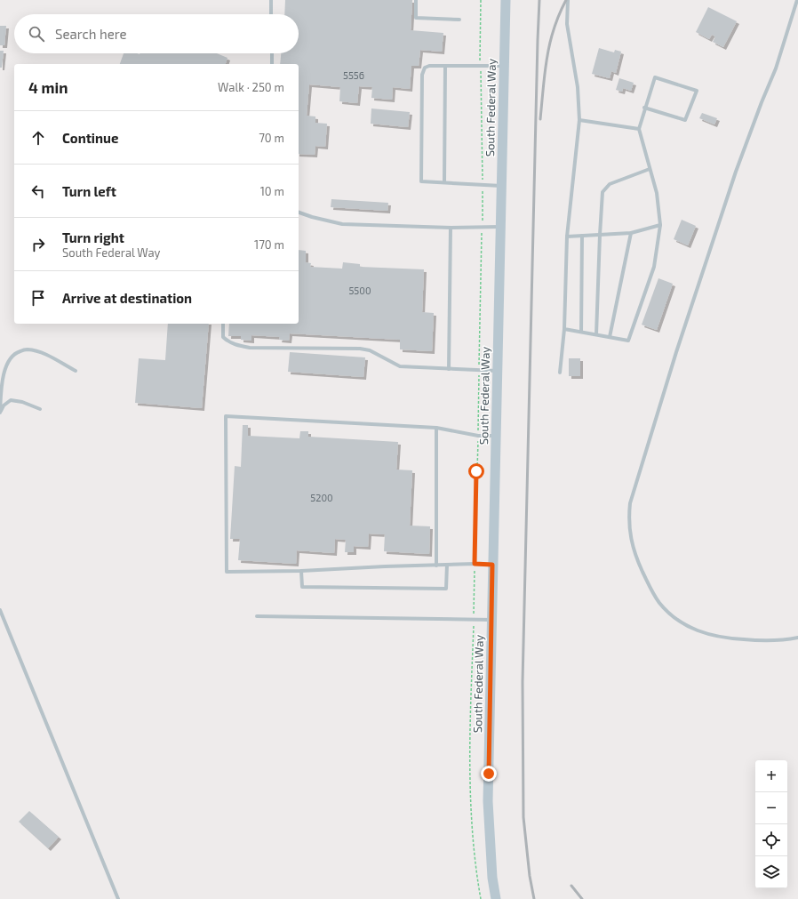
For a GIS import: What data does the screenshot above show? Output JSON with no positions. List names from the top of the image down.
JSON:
{
  "streets": {
    "main road": ["South Federal Way"]
  },
  "house_numbers": ["5556", "5500", "5200"],
  "page": {
    "search": "Search here",
    "heading": ["4 min", "Walk · 250 m"],
    "list": [
      ["Continue", "70 m"],
      ["Turn left", "10 m"],
      ["Turn right", "South Federal Way", "170 m"],
      "Arrive at destination"
    ],
    "map_buttons": ["+", "−"]
  }
}
